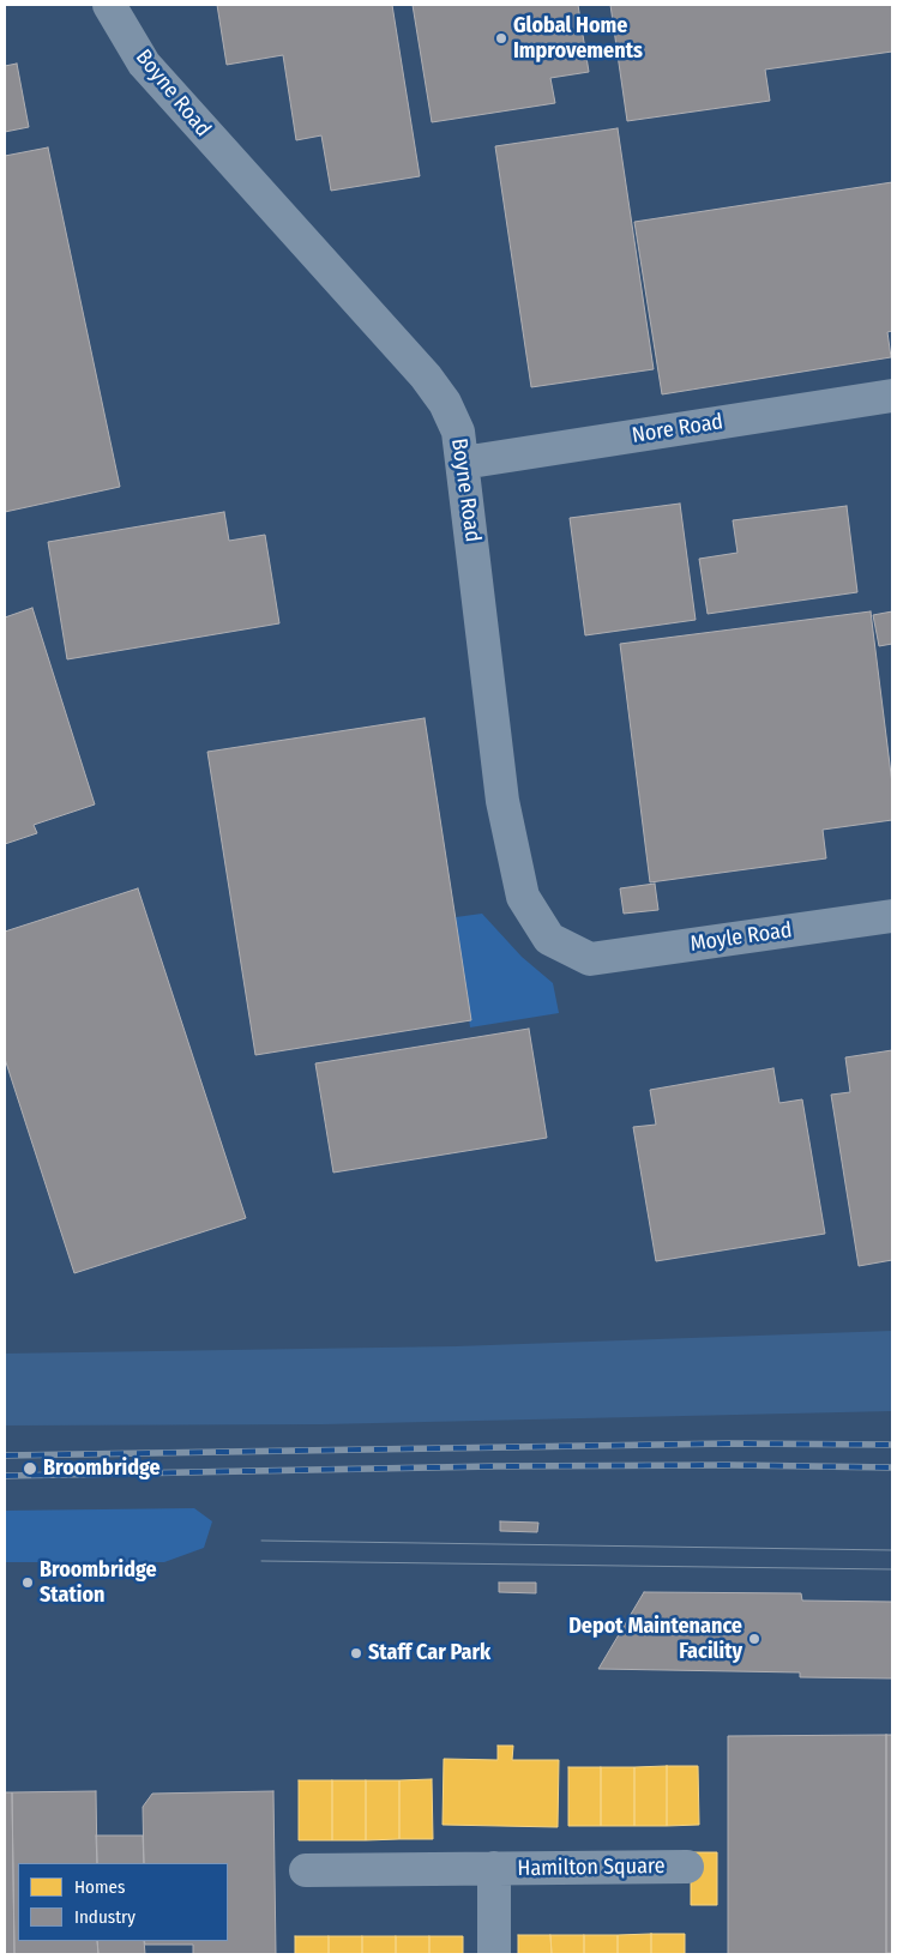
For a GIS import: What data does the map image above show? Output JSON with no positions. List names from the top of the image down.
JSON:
{
  "streets": {
    "street": [
      "Boyne Road",
      "Nore Road",
      "Moyle Road",
      "Hamilton Square"
    ]
  },
  "crossings": [
    ["Boyne Road", "Nore Road"],
    ["Boyne Road", "Moyle Road"]
  ],
  "places": [
    "Global Home Improvements",
    "Broombridge",
    "Broombridge Station",
    "Depot Maintenance Facility",
    "Staff Car Park"
  ],
  "legend": ["Homes", "Industry"]
}
